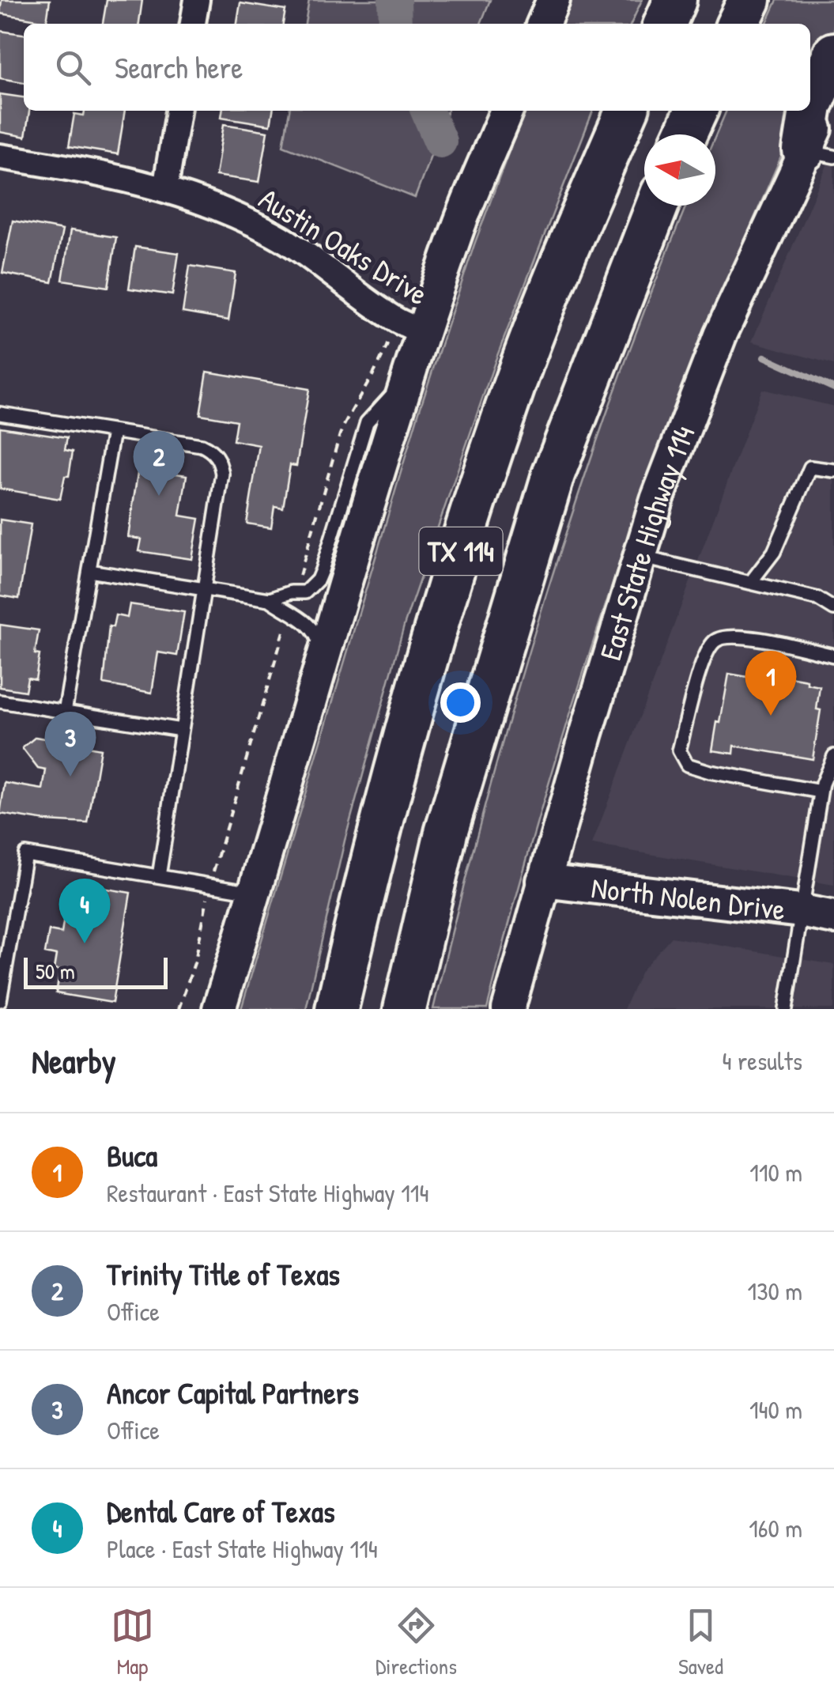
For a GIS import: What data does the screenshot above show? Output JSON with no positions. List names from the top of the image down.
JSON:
{
  "streets": {
    "highway": ["TX 114"],
    "main road": ["East State Highway 114", "North Nolen Drive"],
    "street": ["Austin Oaks Drive"]
  },
  "crossings": [
    ["East State Highway 114", "North Nolen Drive"]
  ],
  "scale_bar": "50 m",
  "north": "left",
  "page": {
    "search": "Search here",
    "pins": [
      "2",
      "1",
      "3",
      "4"
    ],
    "scale": "50 m",
    "heading": ["Nearby", "4 results"],
    "list": [
      {
        "mark": "1",
        "name": "Buca",
        "note": "Restaurant · East State Highway 114",
        "value": "110 m"
      },
      {
        "mark": "2",
        "name": "Trinity Title of Texas",
        "note": "Office",
        "value": "130 m"
      },
      {
        "mark": "3",
        "name": "Ancor Capital Partners",
        "note": "Office",
        "value": "140 m"
      },
      {
        "mark": "4",
        "name": "Dental Care of Texas",
        "note": "Place · East State Highway 114",
        "value": "160 m"
      }
    ],
    "nav": ["Map", "Directions", "Saved"]
  }
}
